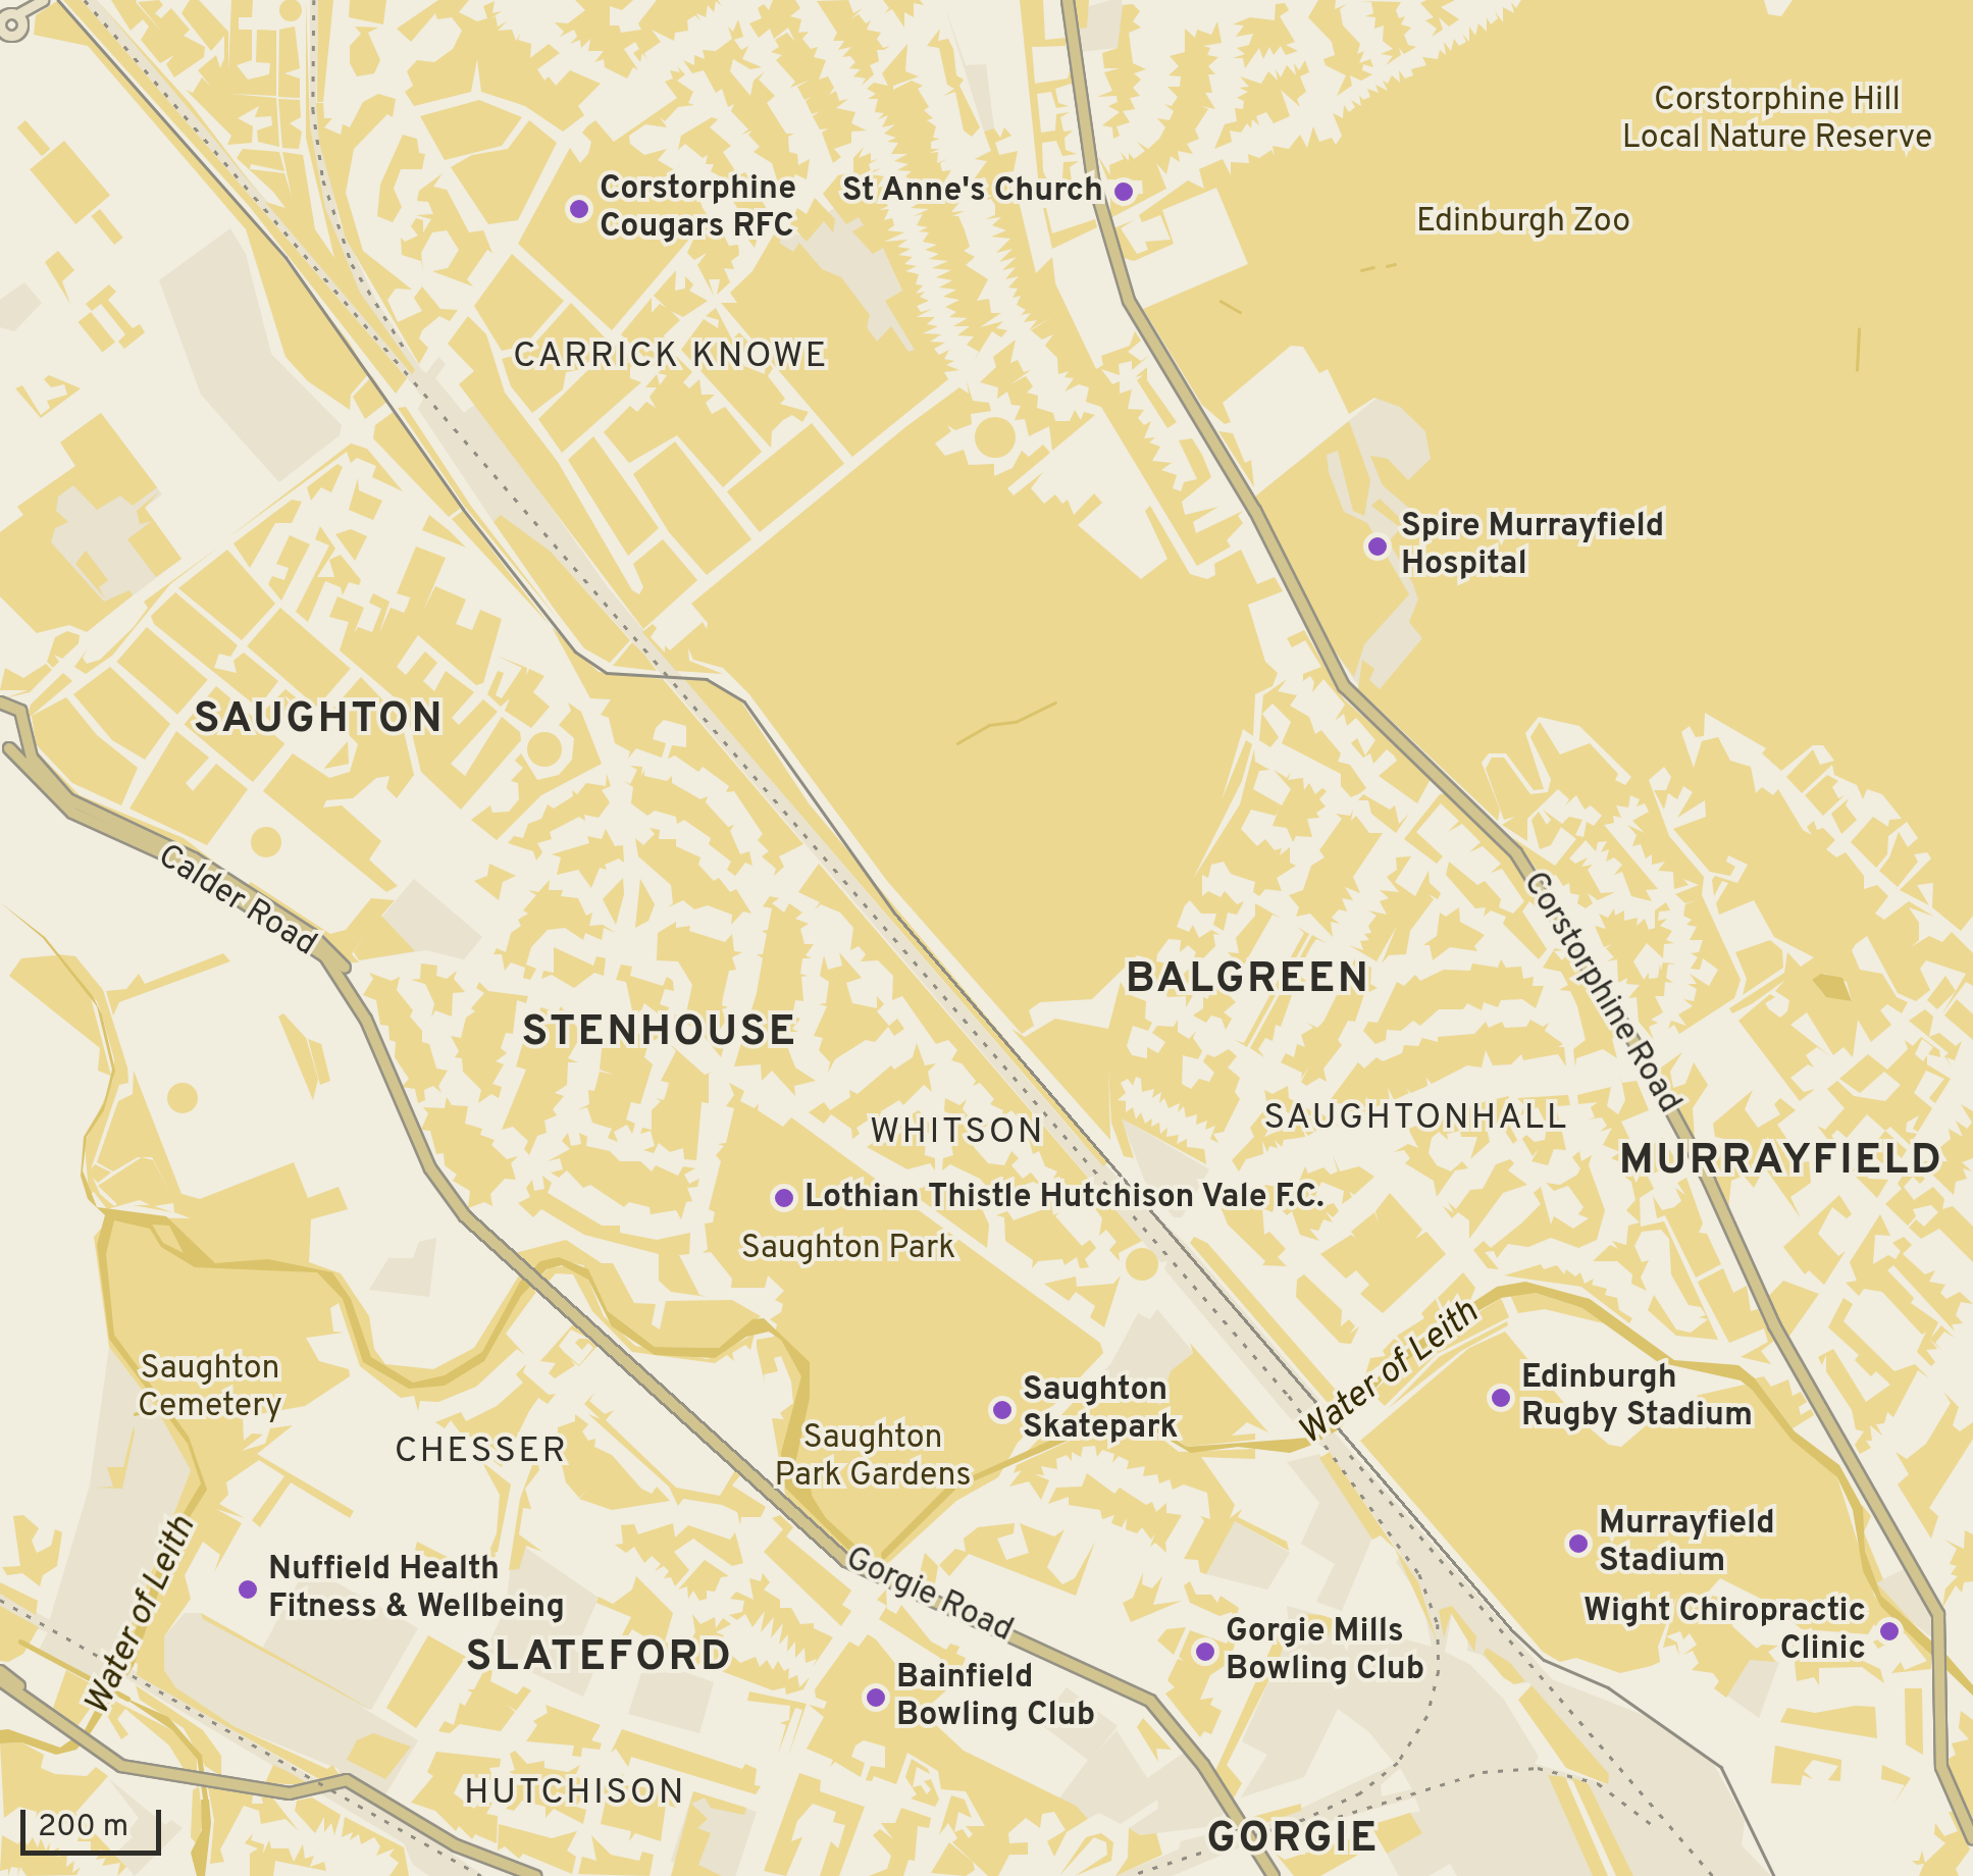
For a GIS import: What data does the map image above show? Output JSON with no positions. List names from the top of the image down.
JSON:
{
  "streets": {
    "main road": ["Calder Road", "Corstorphine Road", "Gorgie Road"]
  },
  "crossings": [
    ["Calder Road", "Gorgie Road"]
  ],
  "districts": [
    "CARRICK KNOWE",
    "SAUGHTON",
    "BALGREEN",
    "STENHOUSE",
    "SAUGHTONHALL",
    "WHITSON",
    "MURRAYFIELD",
    "CHESSER",
    "SLATEFORD",
    "HUTCHISON",
    "GORGIE"
  ],
  "water": ["Water of Leith"],
  "parks": [
    "Corstorphine Hill Local Nature Reserve",
    "Edinburgh Zoo",
    "Saughton Park",
    "Saughton Cemetery",
    "Saughton Park Gardens"
  ],
  "places": [
    "St Anne's Church",
    "Corstorphine Cougars RFC",
    "Spire Murrayfield Hospital",
    "Lothian Thistle Hutchison Vale F.C.",
    "Edinburgh Rugby Stadium",
    "Saughton Skatepark",
    "Murrayfield Stadium",
    "Nuffield Health Fitness & Wellbeing",
    "Wight Chiropractic Clinic",
    "Gorgie Mills Bowling Club",
    "Bainfield Bowling Club"
  ],
  "scale_bar": "200 m"
}
